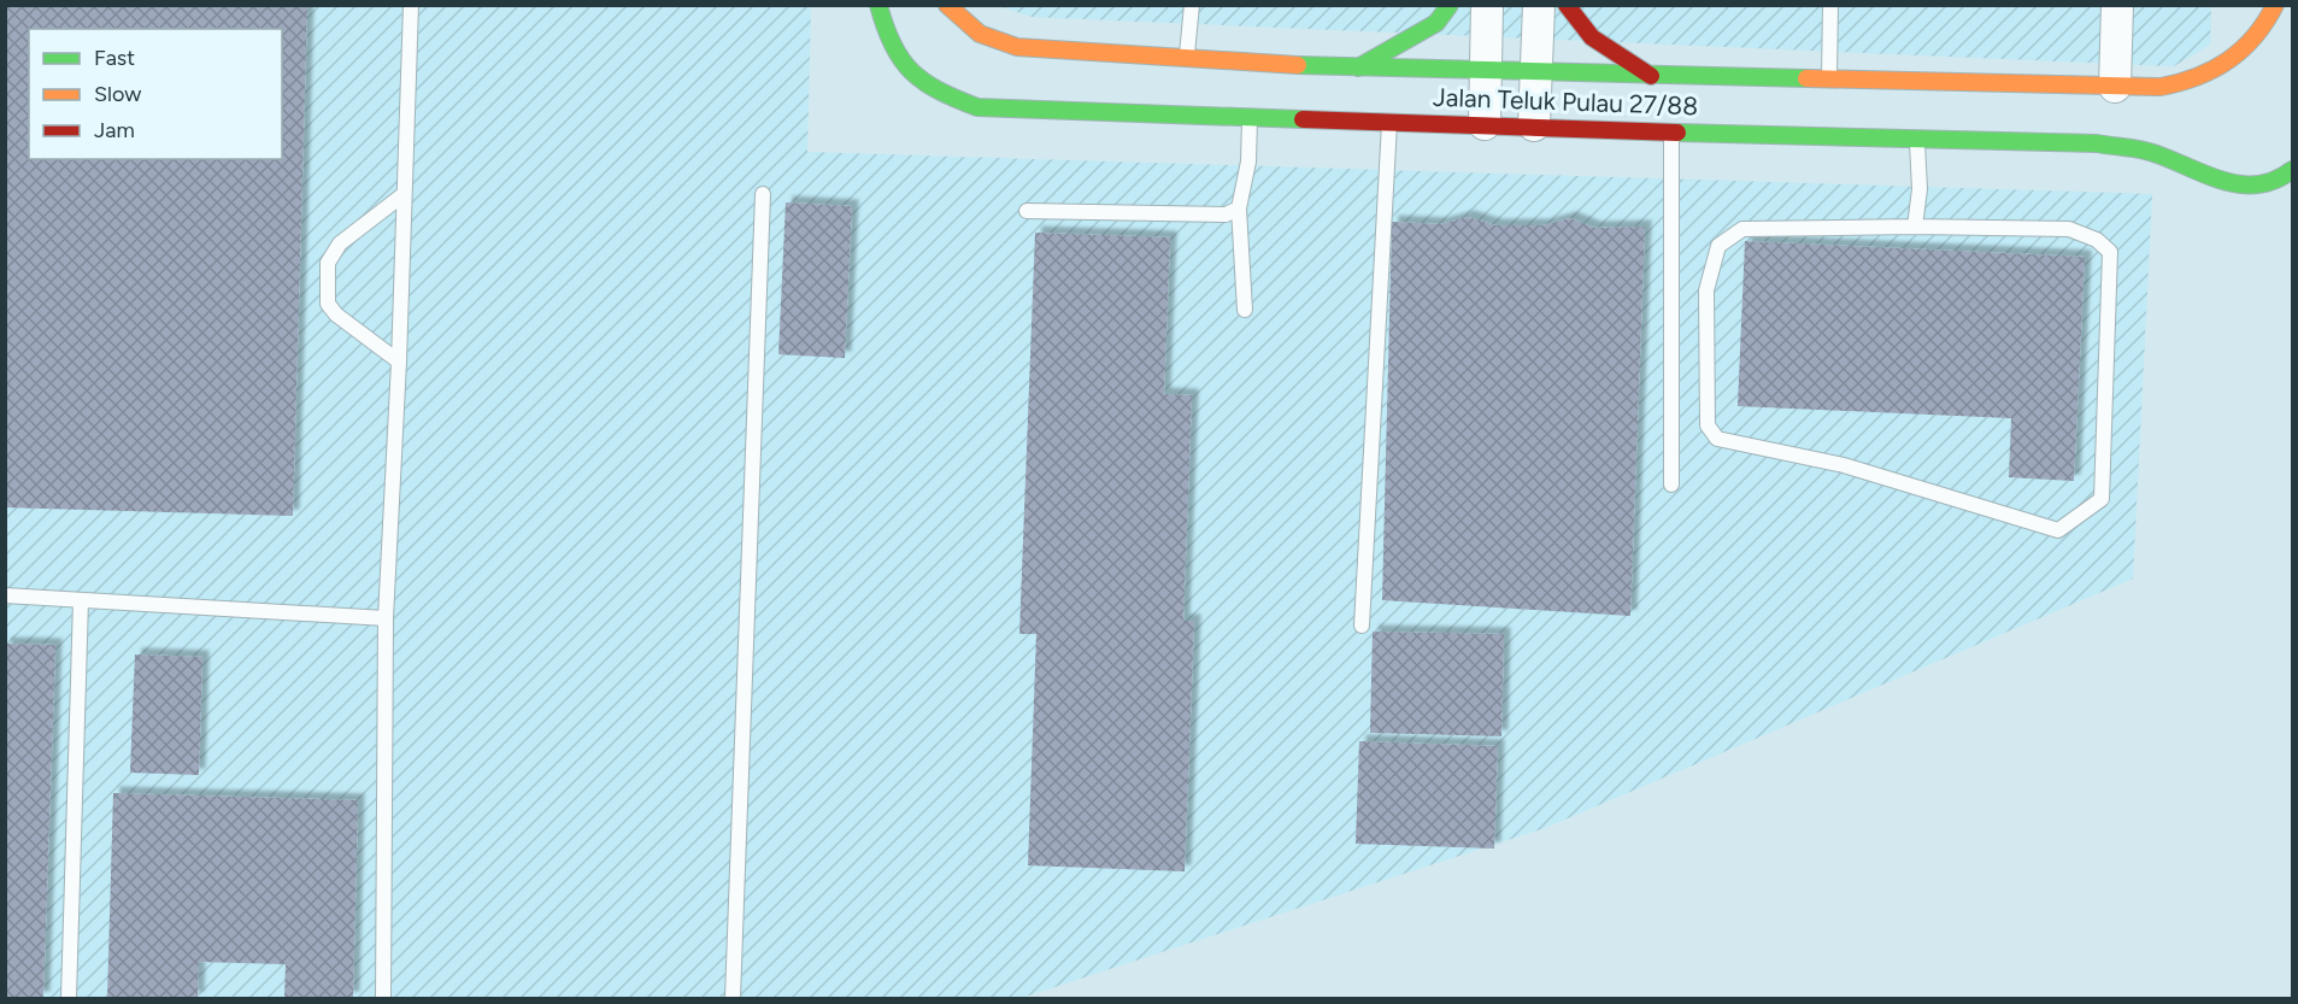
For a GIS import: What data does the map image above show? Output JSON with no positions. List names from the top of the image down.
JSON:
{
  "streets": {
    "street": ["Jalan Teluk Pulau 27/88"]
  },
  "legend": ["Fast", "Slow", "Jam"]
}
